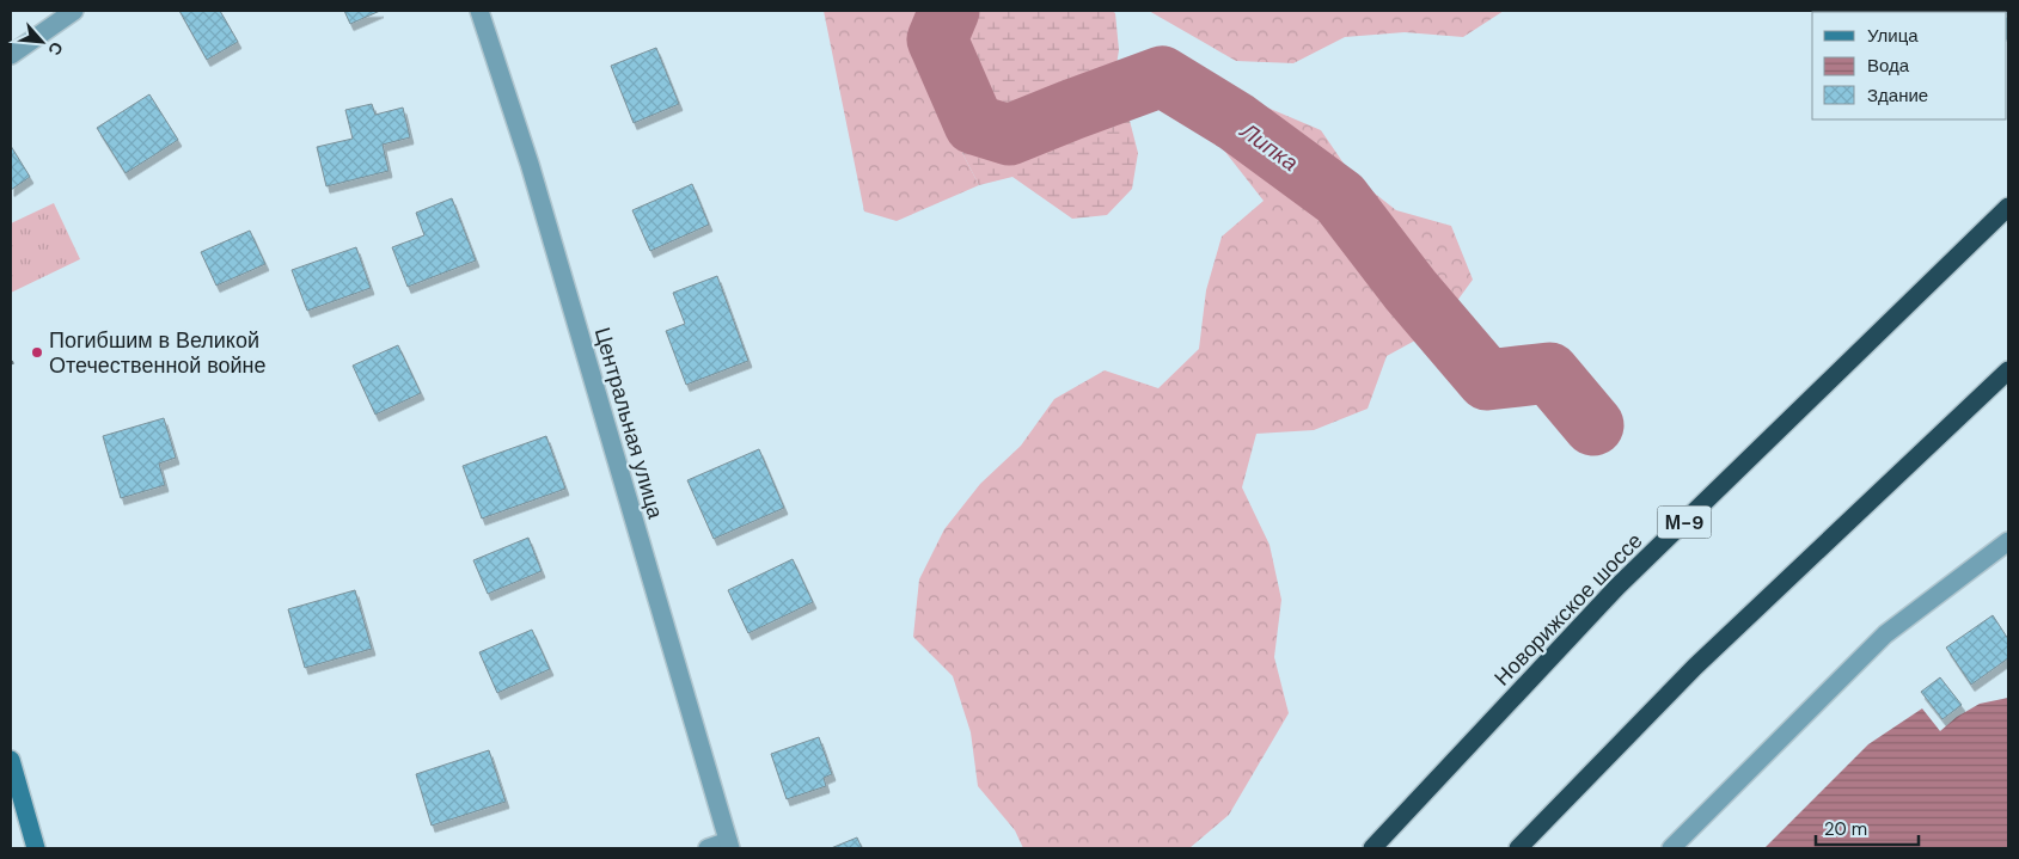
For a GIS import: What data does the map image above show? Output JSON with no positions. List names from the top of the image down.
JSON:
{
  "streets": {
    "highway": ["М-9", "Новорижское шоссе"],
    "street": ["Центральная улица"]
  },
  "water": ["Липка"],
  "places": ["Погибшим в Великой Отечественной войне"],
  "legend": ["Улица", "Вода", "Здание"],
  "scale_bar": "20 m",
  "north": "bottom right"
}
